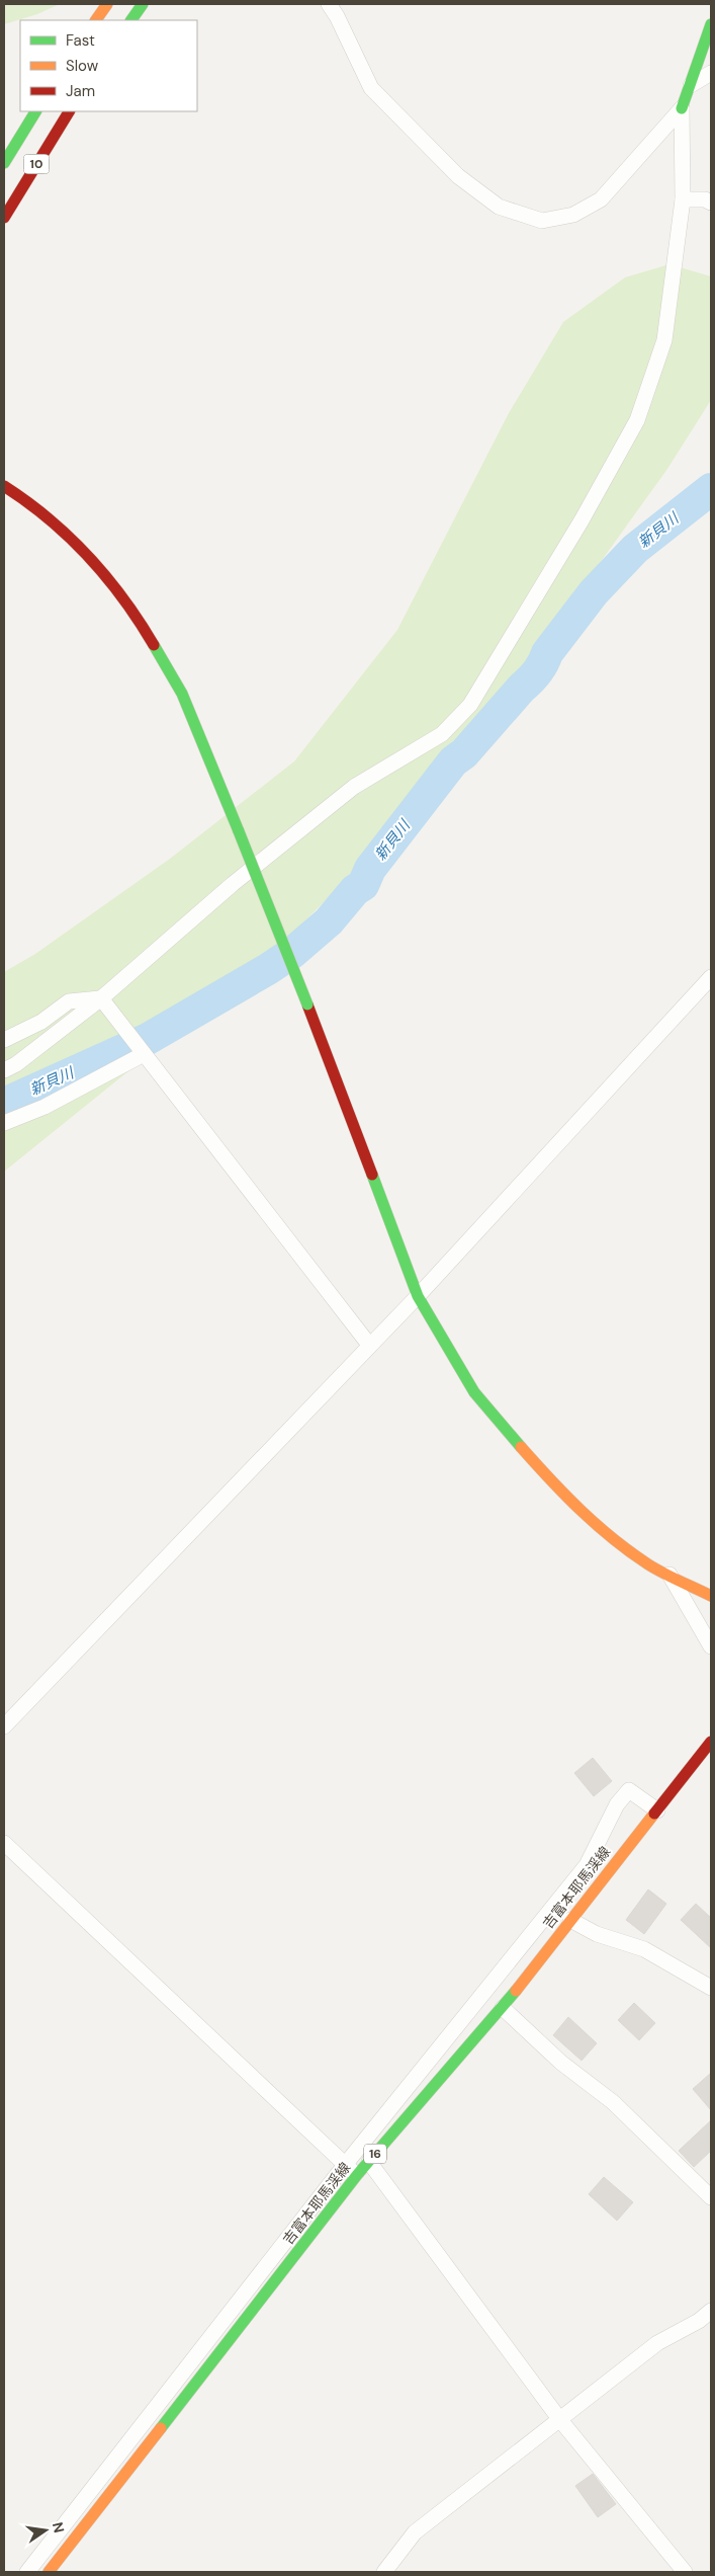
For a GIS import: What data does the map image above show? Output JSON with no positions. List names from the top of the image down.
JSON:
{
  "streets": {
    "main road": ["10", "吉富本耶馬渓線", "16"]
  },
  "water": ["新貝川"],
  "legend": ["Fast", "Slow", "Jam"],
  "north": "right"
}
